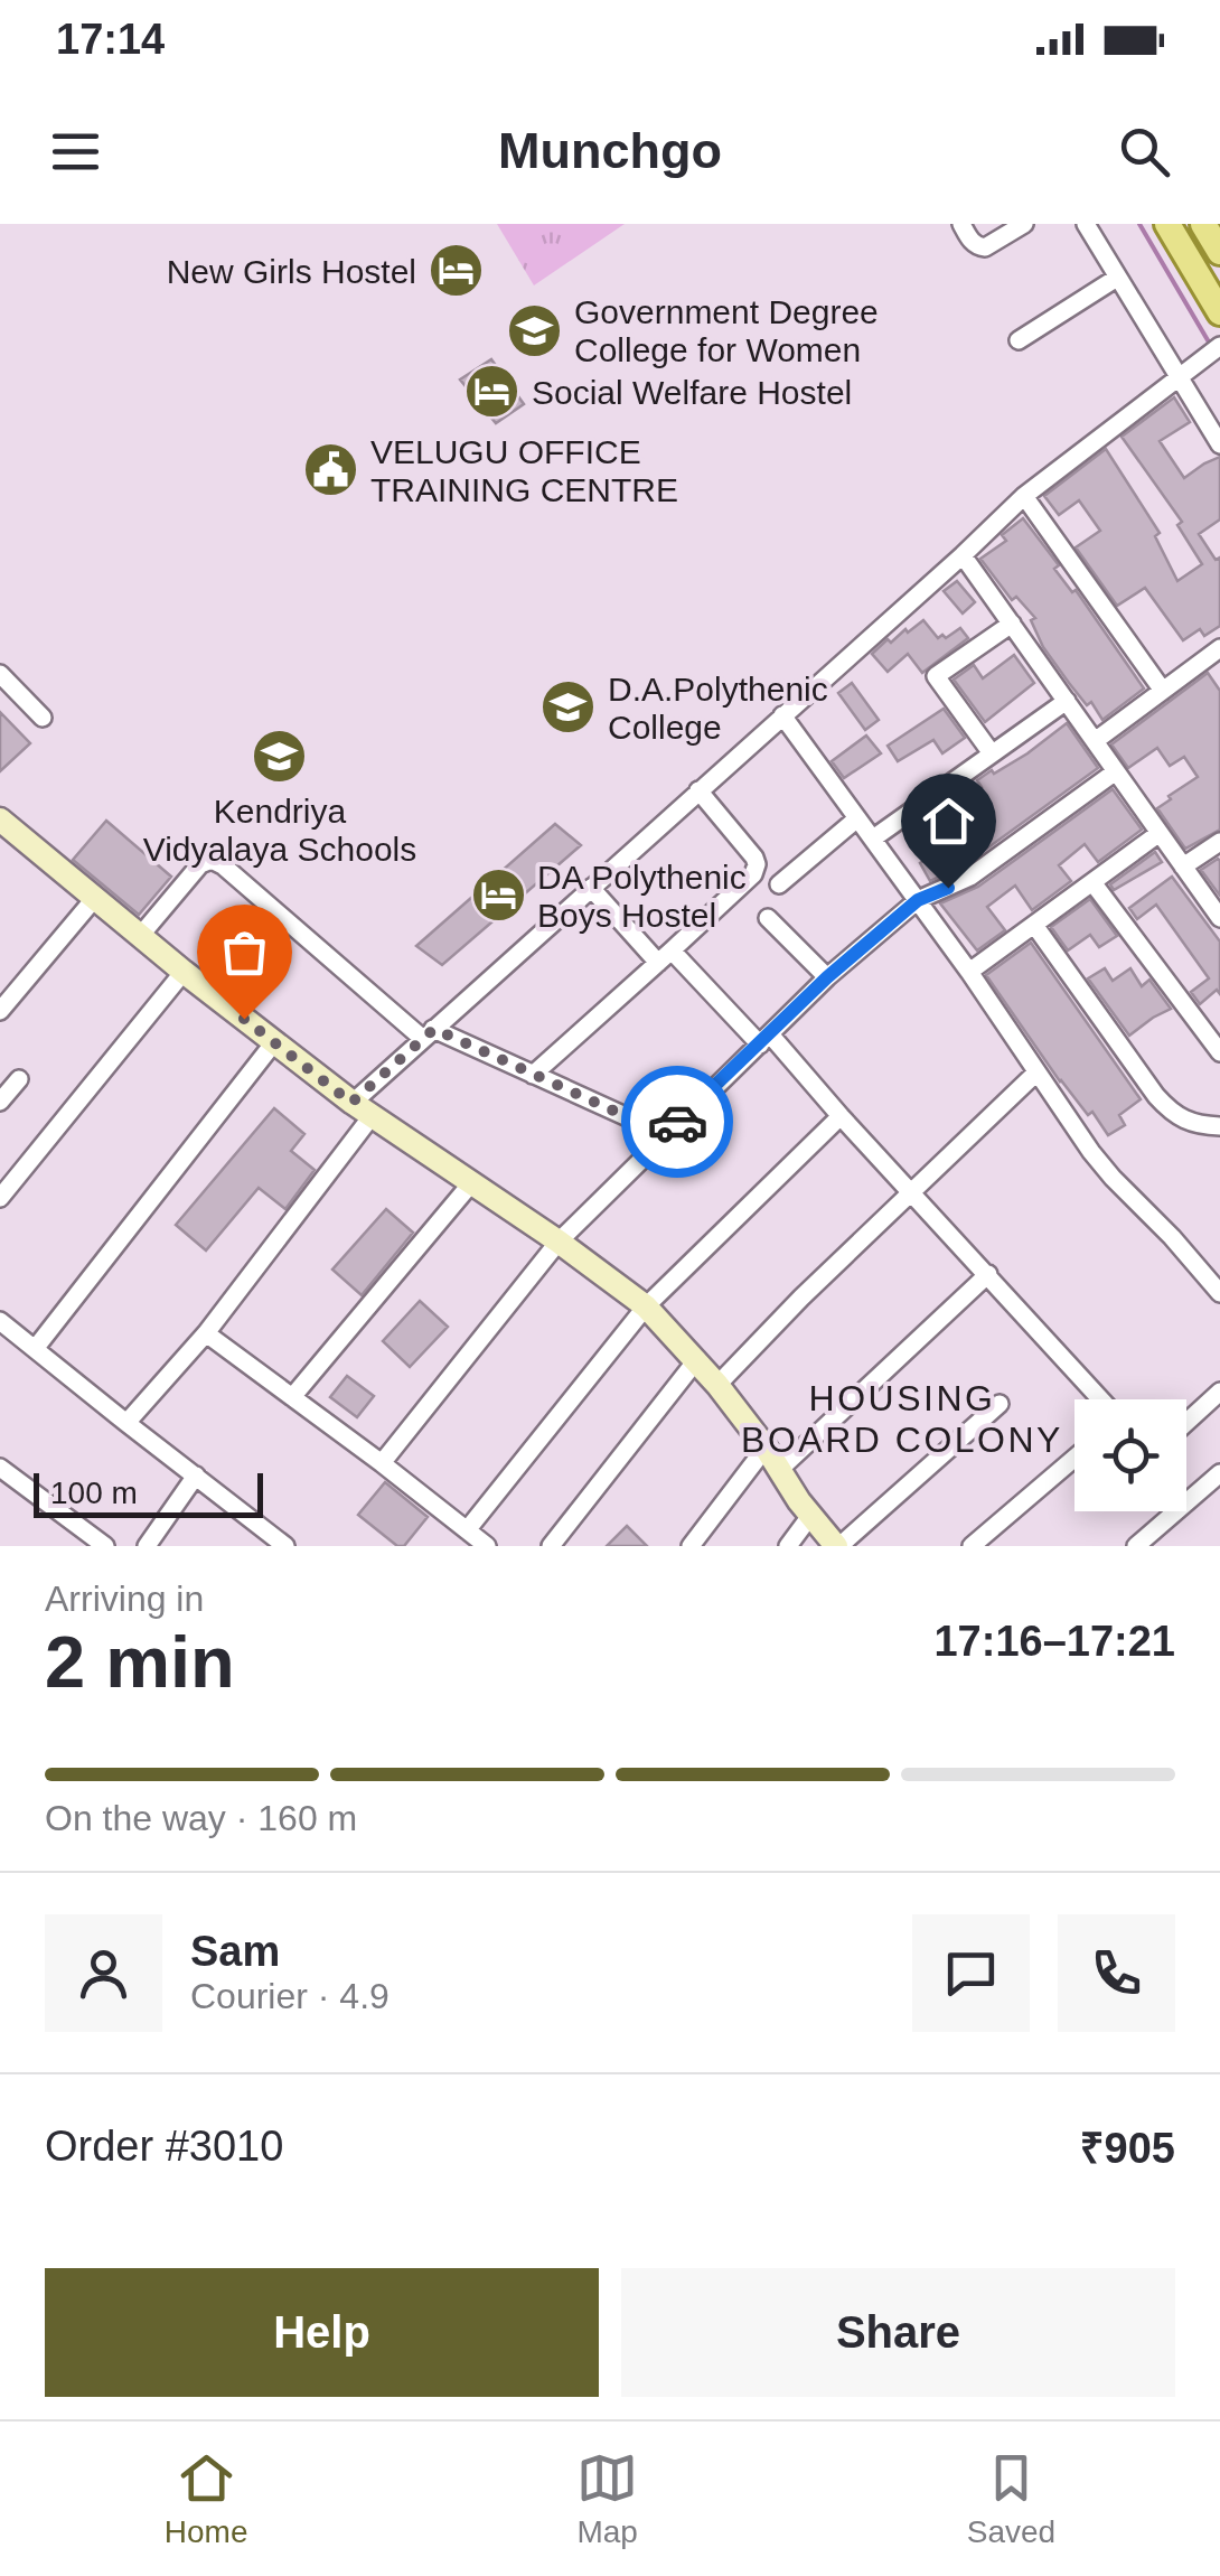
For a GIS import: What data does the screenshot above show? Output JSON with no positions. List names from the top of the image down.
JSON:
{
  "districts": ["HOUSING BOARD COLONY"],
  "places": {
    "hotel": ["New Girls Hostel", "Social Welfare Hostel", "DA Polythenic Boys Hostel"],
    "school or university": ["Government Degree College for Women", "D.A.Polythenic College", "Kendriya Vidyalaya Schools"],
    "public building": ["VELUGU OFFICE TRAINING CENTRE"]
  },
  "scale_bar": "100 m",
  "page": {
    "status": "17:14",
    "header": "Munchgo",
    "scale": "100 m",
    "heading": ["2 min", "Arriving in", "17:16–17:21"],
    "panel": [
      "Sam",
      "Courier · 4.9",
      "Order #3010",
      "₹905"
    ],
    "bar": "On the way · 160 m",
    "buttons": ["Help", "Share"],
    "tabs": ["Home", "Map", "Saved"]
  }
}
